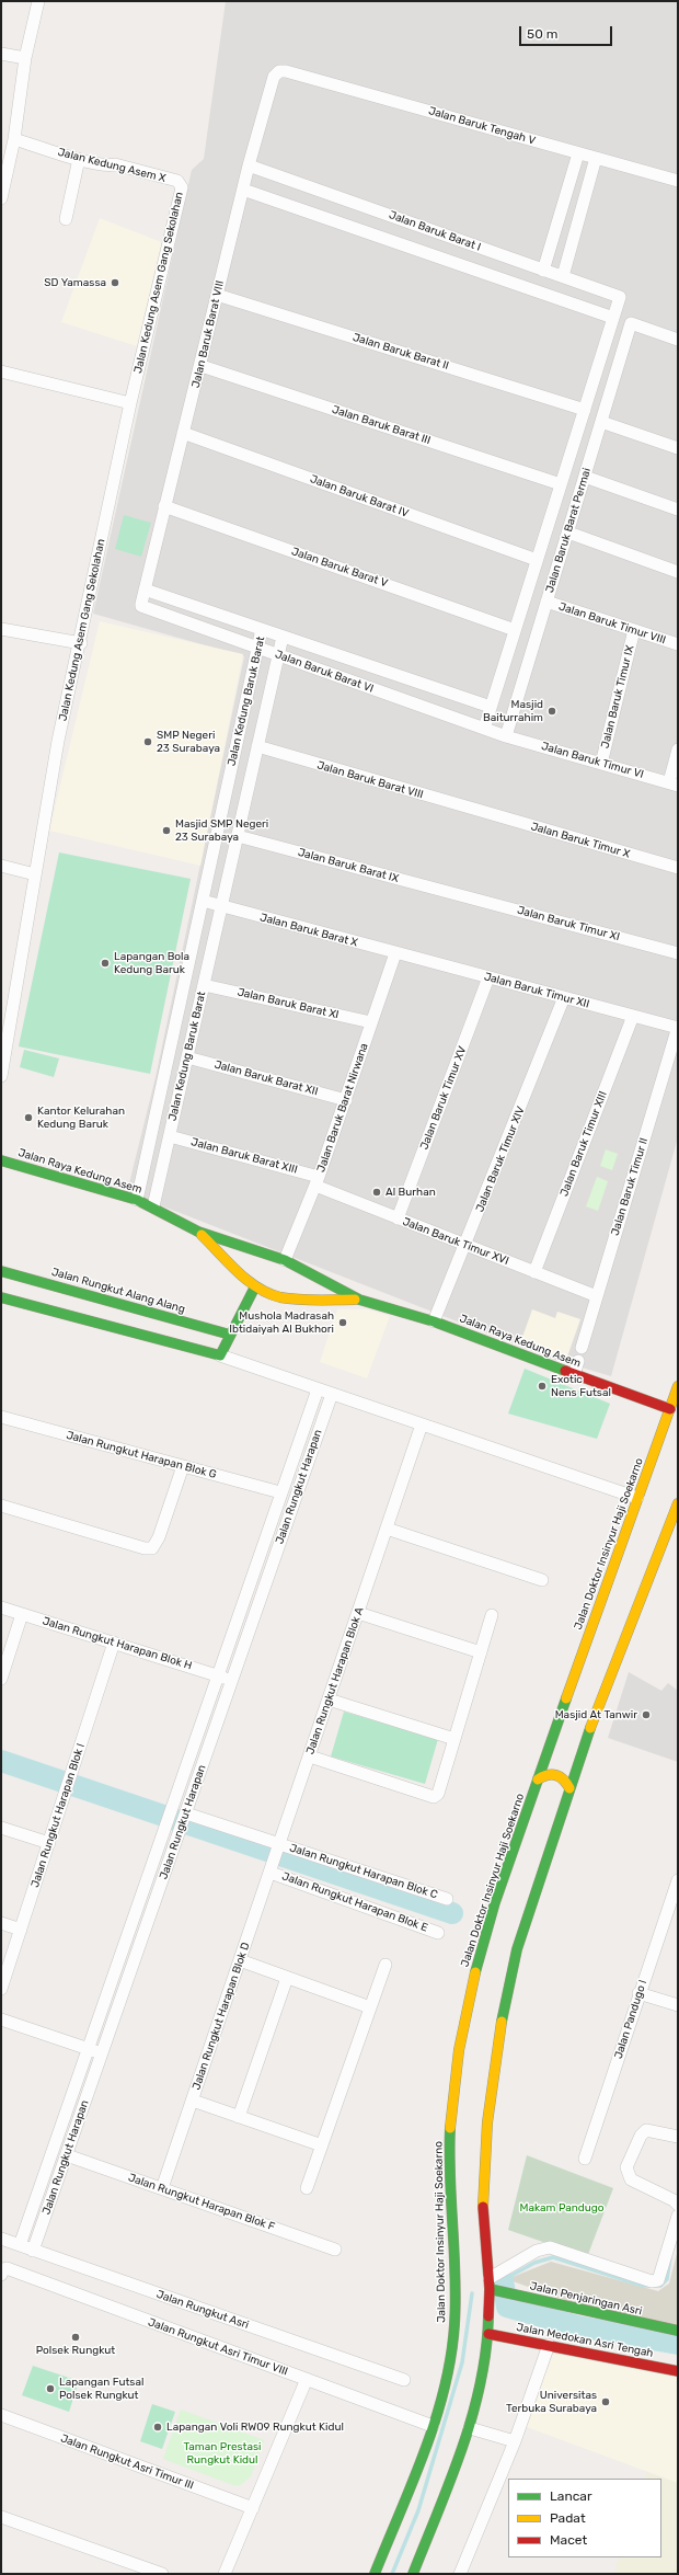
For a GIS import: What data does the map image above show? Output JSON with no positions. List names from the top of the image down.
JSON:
{
  "streets": {
    "main road": [
      "Jalan Raya Kedung Asem",
      "Jalan Rungkut Alang Alang",
      "Jalan Doktor Insinyur Haji Soekarno",
      "Jalan Penjaringan Asri",
      "Jalan Medokan Asri Tengah"
    ],
    "street": [
      "Jalan Baruk Tengah V",
      "Jalan Kedung Asem X",
      "Jalan Baruk Barat I",
      "Jalan Kedung Asem Gang Sekolahan",
      "Jalan Baruk Barat VIII",
      "Jalan Baruk Barat II",
      "Jalan Baruk Barat III",
      "Jalan Baruk Barat IV",
      "Jalan Baruk Barat Permai",
      "Jalan Baruk Barat V",
      "Jalan Baruk Timur VIII",
      "Jalan Baruk Barat VI",
      "Jalan Baruk Timur IX",
      "Jalan Kedung Baruk Barat",
      "Jalan Baruk Timur VI",
      "Jalan Baruk Timur X",
      "Jalan Baruk Barat IX",
      "Jalan Baruk Timur XI",
      "Jalan Baruk Barat X",
      "Jalan Baruk Timur XII",
      "Jalan Baruk Barat XI",
      "Jalan Baruk Barat XII",
      "Jalan Baruk Timur XV",
      "Jalan Baruk Barat Nirwana",
      "Jalan Baruk Timur XIII",
      "Jalan Baruk Barat XIII",
      "Jalan Baruk Timur XIV",
      "Jalan Baruk Timur II",
      "Jalan Baruk Timur XVI",
      "Jalan Rungkut Harapan Blok G",
      "Jalan Rungkut Harapan",
      "Jalan Rungkut Harapan Blok H",
      "Jalan Rungkut Harapan Blok A",
      "Jalan Rungkut Harapan Blok I",
      "Jalan Rungkut Harapan Blok C",
      "Jalan Rungkut Harapan Blok E",
      "Jalan Rungkut Harapan Blok D",
      "Jalan Pandugo I",
      "Jalan Rungkut Harapan Blok F",
      "Jalan Rungkut Asri",
      "Jalan Rungkut Asri Timur VIII",
      "Jalan Rungkut Asri Timur III"
    ]
  },
  "crossings": [
    ["Jalan Baruk Tengah V", "Jalan Baruk Barat VIII"],
    ["Jalan Kedung Asem X", "Jalan Kedung Asem Gang Sekolahan"],
    ["Jalan Baruk Barat I", "Jalan Baruk Barat VIII"],
    ["Jalan Baruk Barat I", "Jalan Baruk Barat Permai"],
    ["Jalan Baruk Barat VIII", "Jalan Baruk Barat II"],
    ["Jalan Baruk Barat VIII", "Jalan Baruk Barat III"],
    ["Jalan Baruk Barat VIII", "Jalan Baruk Barat IV"],
    ["Jalan Baruk Barat VIII", "Jalan Baruk Barat V"],
    ["Jalan Baruk Barat VIII", "Jalan Baruk Barat VI"],
    ["Jalan Baruk Barat VIII", "Jalan Kedung Baruk Barat"],
    ["Jalan Baruk Barat VIII", "Jalan Baruk Timur X"],
    ["Jalan Baruk Barat II", "Jalan Baruk Barat Permai"],
    ["Jalan Baruk Barat III", "Jalan Baruk Barat Permai"],
    ["Jalan Baruk Barat IV", "Jalan Baruk Barat Permai"],
    ["Jalan Baruk Barat Permai", "Jalan Baruk Barat V"],
    ["Jalan Baruk Barat Permai", "Jalan Baruk Timur VIII"],
    ["Jalan Baruk Barat Permai", "Jalan Baruk Barat VI"],
    ["Jalan Baruk Barat Permai", "Jalan Baruk Timur VI"],
    ["Jalan Baruk Timur VIII", "Jalan Baruk Timur IX"],
    ["Jalan Baruk Barat VI", "Jalan Kedung Baruk Barat"],
    ["Jalan Baruk Barat VI", "Jalan Baruk Timur VI"],
    ["Jalan Baruk Timur IX", "Jalan Baruk Timur VI"],
    ["Jalan Kedung Baruk Barat", "Jalan Baruk Barat IX"],
    ["Jalan Kedung Baruk Barat", "Jalan Baruk Barat X"],
    ["Jalan Kedung Baruk Barat", "Jalan Baruk Barat XI"],
    ["Jalan Kedung Baruk Barat", "Jalan Baruk Barat XII"],
    ["Jalan Kedung Baruk Barat", "Jalan Baruk Barat XIII"],
    ["Jalan Kedung Baruk Barat", "Jalan Raya Kedung Asem"],
    ["Jalan Baruk Barat IX", "Jalan Baruk Timur XI"],
    ["Jalan Baruk Barat X", "Jalan Baruk Timur XII"],
    ["Jalan Baruk Barat X", "Jalan Baruk Barat Nirwana"],
    ["Jalan Baruk Timur XII", "Jalan Baruk Timur XV"],
    ["Jalan Baruk Timur XII", "Jalan Baruk Barat Nirwana"],
    ["Jalan Baruk Timur XII", "Jalan Baruk Timur XIII"],
    ["Jalan Baruk Timur XII", "Jalan Baruk Timur XIV"],
    ["Jalan Baruk Timur XII", "Jalan Baruk Timur II"],
    ["Jalan Baruk Barat XI", "Jalan Baruk Barat Nirwana"],
    ["Jalan Baruk Barat XII", "Jalan Baruk Barat Nirwana"],
    ["Jalan Baruk Timur XV", "Jalan Baruk Timur XVI"],
    ["Jalan Baruk Barat Nirwana", "Jalan Baruk Barat XIII"],
    ["Jalan Baruk Barat Nirwana", "Jalan Raya Kedung Asem"],
    ["Jalan Baruk Barat Nirwana", "Jalan Baruk Timur XVI"],
    ["Jalan Baruk Timur XIII", "Jalan Baruk Timur XVI"],
    ["Jalan Baruk Barat XIII", "Jalan Baruk Timur XVI"],
    ["Jalan Baruk Timur XIV", "Jalan Raya Kedung Asem"],
    ["Jalan Baruk Timur XIV", "Jalan Baruk Timur XVI"],
    ["Jalan Raya Kedung Asem", "Jalan Doktor Insinyur Haji Soekarno"],
    ["Jalan Baruk Timur II", "Jalan Baruk Timur XVI"],
    ["Jalan Rungkut Harapan Blok G", "Jalan Rungkut Harapan"],
    ["Jalan Rungkut Harapan", "Jalan Rungkut Harapan Blok H"],
    ["Jalan Rungkut Harapan", "Jalan Rungkut Harapan Blok F"],
    ["Jalan Rungkut Harapan", "Jalan Rungkut Asri"],
    ["Jalan Doktor Insinyur Haji Soekarno", "Jalan Rungkut Asri Timur VIII"],
    ["Jalan Rungkut Harapan Blok H", "Jalan Rungkut Harapan Blok I"],
    ["Jalan Rungkut Harapan Blok A", "Jalan Rungkut Harapan Blok C"],
    ["Jalan Rungkut Harapan Blok A", "Jalan Rungkut Harapan Blok D"],
    ["Jalan Rungkut Harapan Blok C", "Jalan Rungkut Harapan Blok D"],
    ["Jalan Rungkut Harapan Blok E", "Jalan Rungkut Harapan Blok D"],
    ["Jalan Rungkut Harapan Blok D", "Jalan Rungkut Harapan Blok F"]
  ],
  "parks": ["Makam Pandugo", "Taman Prestasi Rungkut Kidul"],
  "places": [
    "SD Yamassa",
    "Masjid Baiturrahim",
    "SMP Negeri 23 Surabaya",
    "Masjid SMP Negeri 23 Surabaya",
    "Lapangan Bola Kedung Baruk",
    "Kantor Kelurahan Kedung Baruk",
    "Al Burhan",
    "Mushola Madrasah Ibtidaiyah Al Bukhori",
    "Exotic Nens Futsal",
    "Masjid At Tanwir",
    "Polsek Rungkut",
    "Lapangan Futsal Polsek Rungkut",
    "Universitas Terbuka Surabaya",
    "Lapangan Voli RW09 Rungkut Kidul"
  ],
  "legend": ["Lancar", "Padat", "Macet"],
  "scale_bar": "50 m"
}
